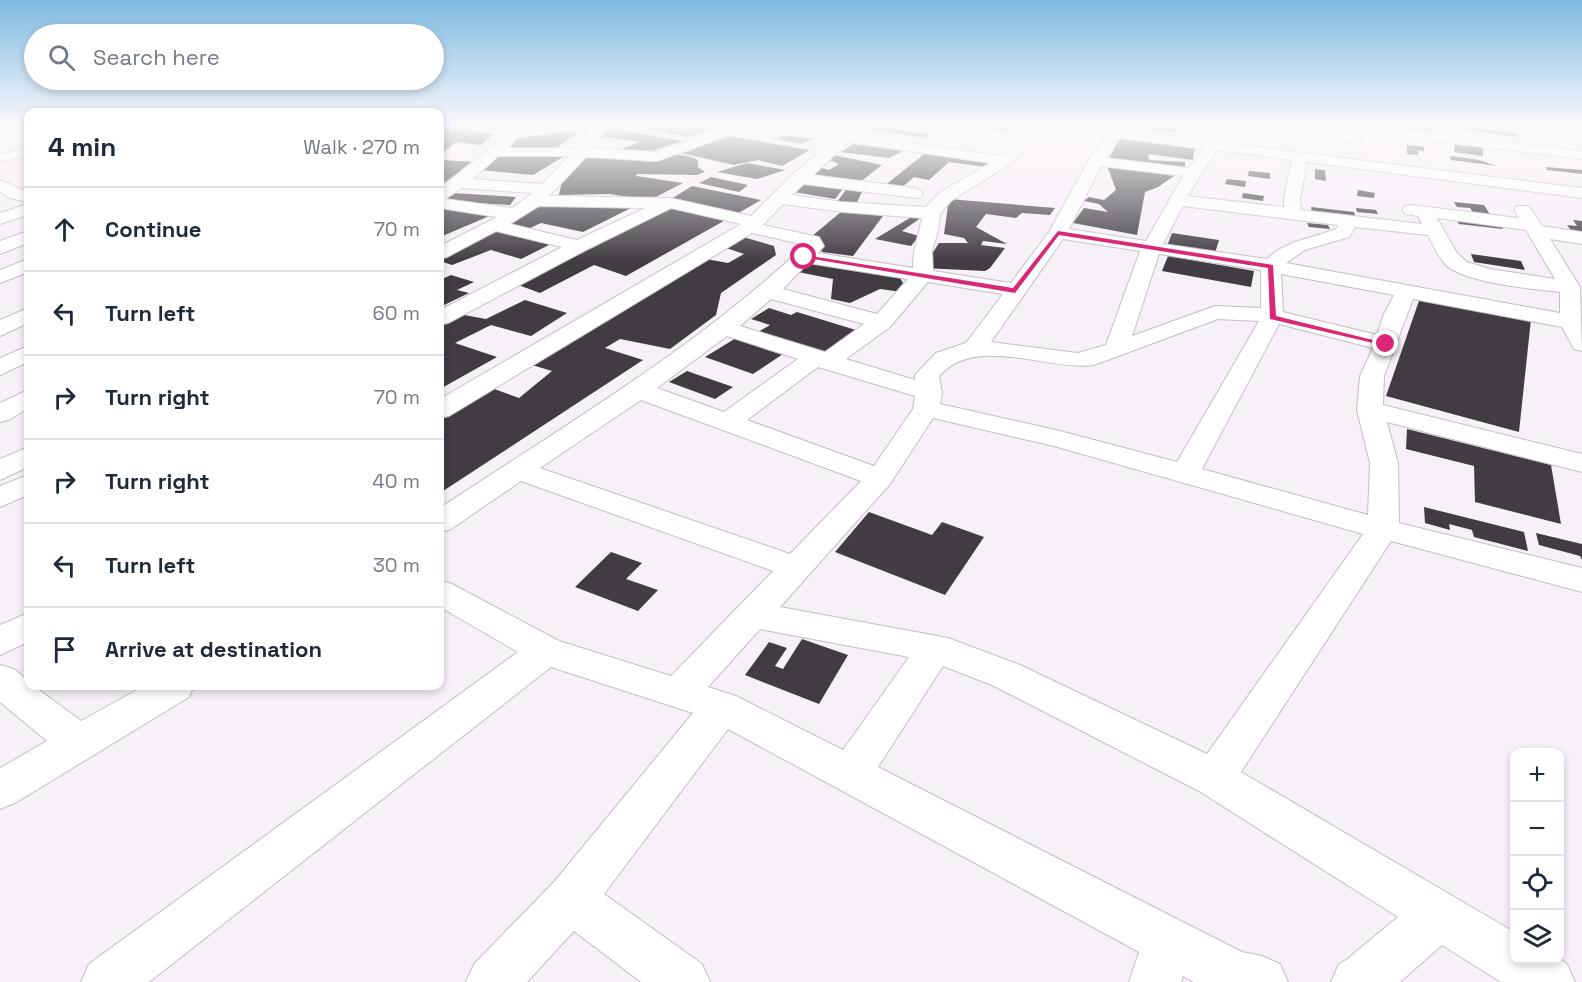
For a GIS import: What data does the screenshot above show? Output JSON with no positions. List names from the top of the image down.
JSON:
{
  "page": {
    "search": "Search here",
    "heading": ["4 min", "Walk · 270 m"],
    "list": [
      ["Continue", "70 m"],
      ["Turn left", "60 m"],
      ["Turn right", "70 m"],
      ["Turn right", "40 m"],
      ["Turn left", "30 m"],
      "Arrive at destination"
    ],
    "map_buttons": ["+", "−"]
  }
}
